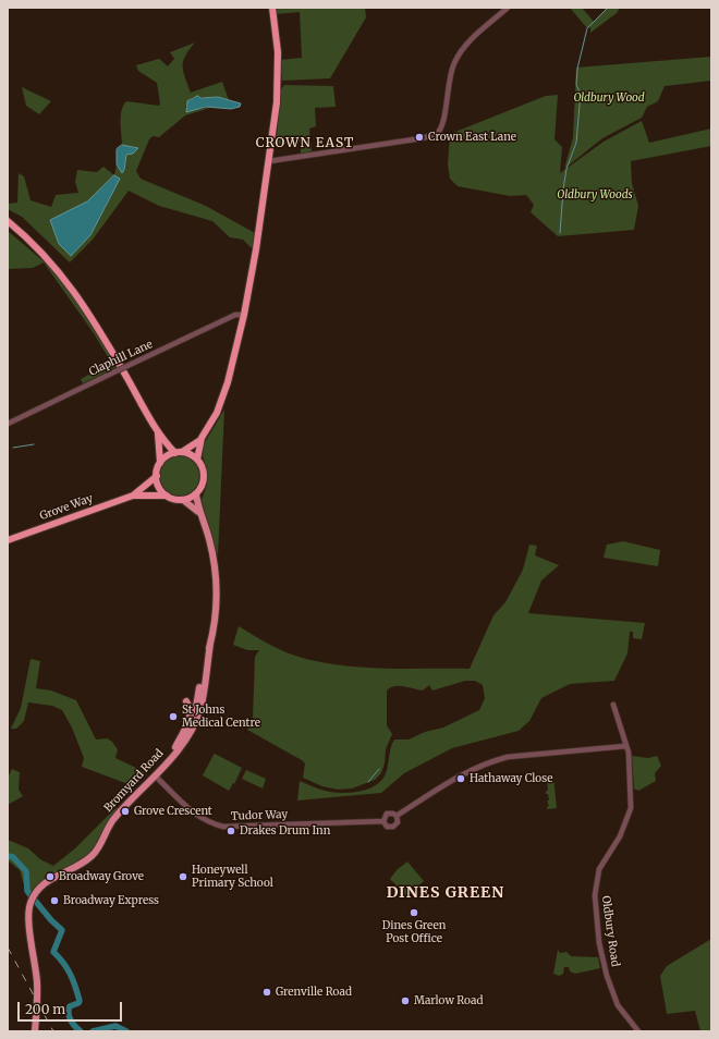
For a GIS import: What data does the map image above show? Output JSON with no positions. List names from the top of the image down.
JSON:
{
  "streets": {
    "highway": ["Grove Way"],
    "main road": ["Bromyard Road"],
    "street": ["Claphill Lane", "Tudor Way", "Oldbury Road"]
  },
  "crossings": [
    ["Grove Way", "Bromyard Road"],
    ["Bromyard Road", "Tudor Way"],
    ["Tudor Way", "Oldbury Road"]
  ],
  "districts": ["CROWN EAST", "DINES GREEN"],
  "parks": ["Oldbury Wood", "Oldbury Woods"],
  "places": [
    "Crown East Lane",
    "St Johns Medical Centre",
    "Hathaway Close",
    "Grove Crescent",
    "Drakes Drum Inn",
    "Broadway Grove",
    "Honeywell Primary School",
    "Broadway Express",
    "Dines Green Post Office",
    "Grenville Road",
    "Marlow Road"
  ],
  "scale_bar": "200 m"
}
